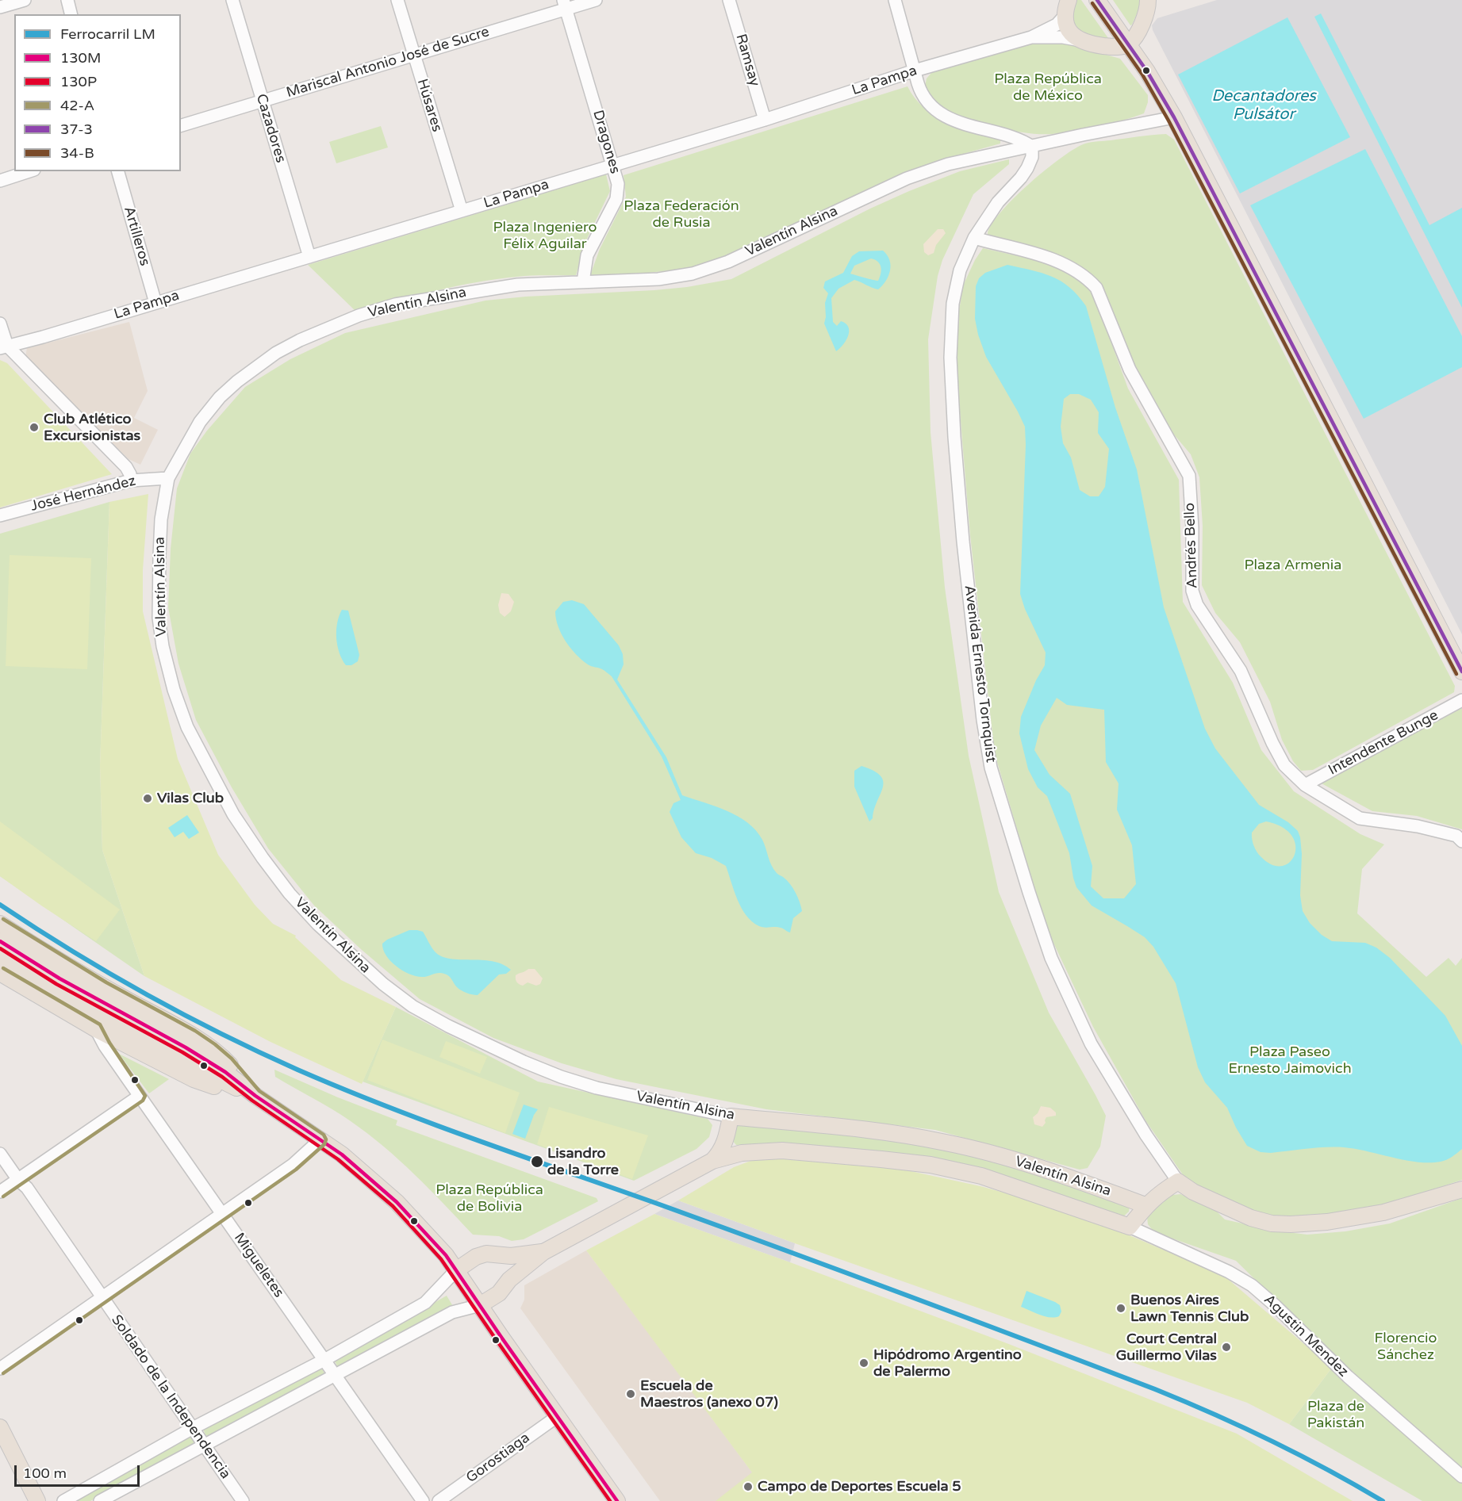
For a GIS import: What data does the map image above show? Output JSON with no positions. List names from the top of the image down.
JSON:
{
  "streets": {
    "main road": ["Valentín Alsina"],
    "street": [
      "Ramsay",
      "Mariscal Antonio José de Sucre",
      "La Pampa",
      "Húsares",
      "Cazadores",
      "Dragones",
      "Artilleros",
      "José Hernández",
      "Andrés Bello",
      "Avenida Ernesto Tornquist",
      "Intendente Bunge",
      "Migueletes",
      "Agustin Mendez",
      "Soldado de la Independencia",
      "Gorostiaga"
    ]
  },
  "crossings": [
    ["Ramsay", "La Pampa"],
    ["Mariscal Antonio José de Sucre", "Húsares"],
    ["Mariscal Antonio José de Sucre", "Cazadores"],
    ["Mariscal Antonio José de Sucre", "Dragones"],
    ["La Pampa", "Húsares"],
    ["La Pampa", "Cazadores"],
    ["La Pampa", "Dragones"],
    ["La Pampa", "Artilleros"],
    ["Dragones", "Valentín Alsina"],
    ["Valentín Alsina", "José Hernández"],
    ["Valentín Alsina", "Avenida Ernesto Tornquist"],
    ["Valentín Alsina", "Agustin Mendez"],
    ["Andrés Bello", "Avenida Ernesto Tornquist"],
    ["Andrés Bello", "Intendente Bunge"]
  ],
  "water": ["Decantadores Pulsátor"],
  "parks": [
    "Plaza República de México",
    "Plaza Federación de Rusia",
    "Plaza Ingeniero Félix Aguilar",
    "Plaza Armenia",
    "Plaza Paseo Ernesto Jaimovich",
    "Plaza República de Bolivia",
    "Florencio Sánchez",
    "Plaza de Pakistán"
  ],
  "places": [
    "Club Atlético Excursionistas",
    "Vilas Club",
    "Lisandro de la Torre",
    "Buenos Aires Lawn Tennis Club",
    "Court Central Guillermo Vilas",
    "Hipódromo Argentino de Palermo",
    "Escuela de Maestros (anexo 07)",
    "Campo de Deportes Escuela 5"
  ],
  "lines": [
    "transit line 37-3",
    "transit line 34-B",
    "rail line LM",
    "transit line 42-A",
    "transit line 130M",
    "transit line 130P"
  ],
  "legend": [
    "Ferrocarril LM",
    "130M",
    "130P",
    "42-A",
    "37-3",
    "34-B"
  ],
  "scale_bar": "100 m"
}
